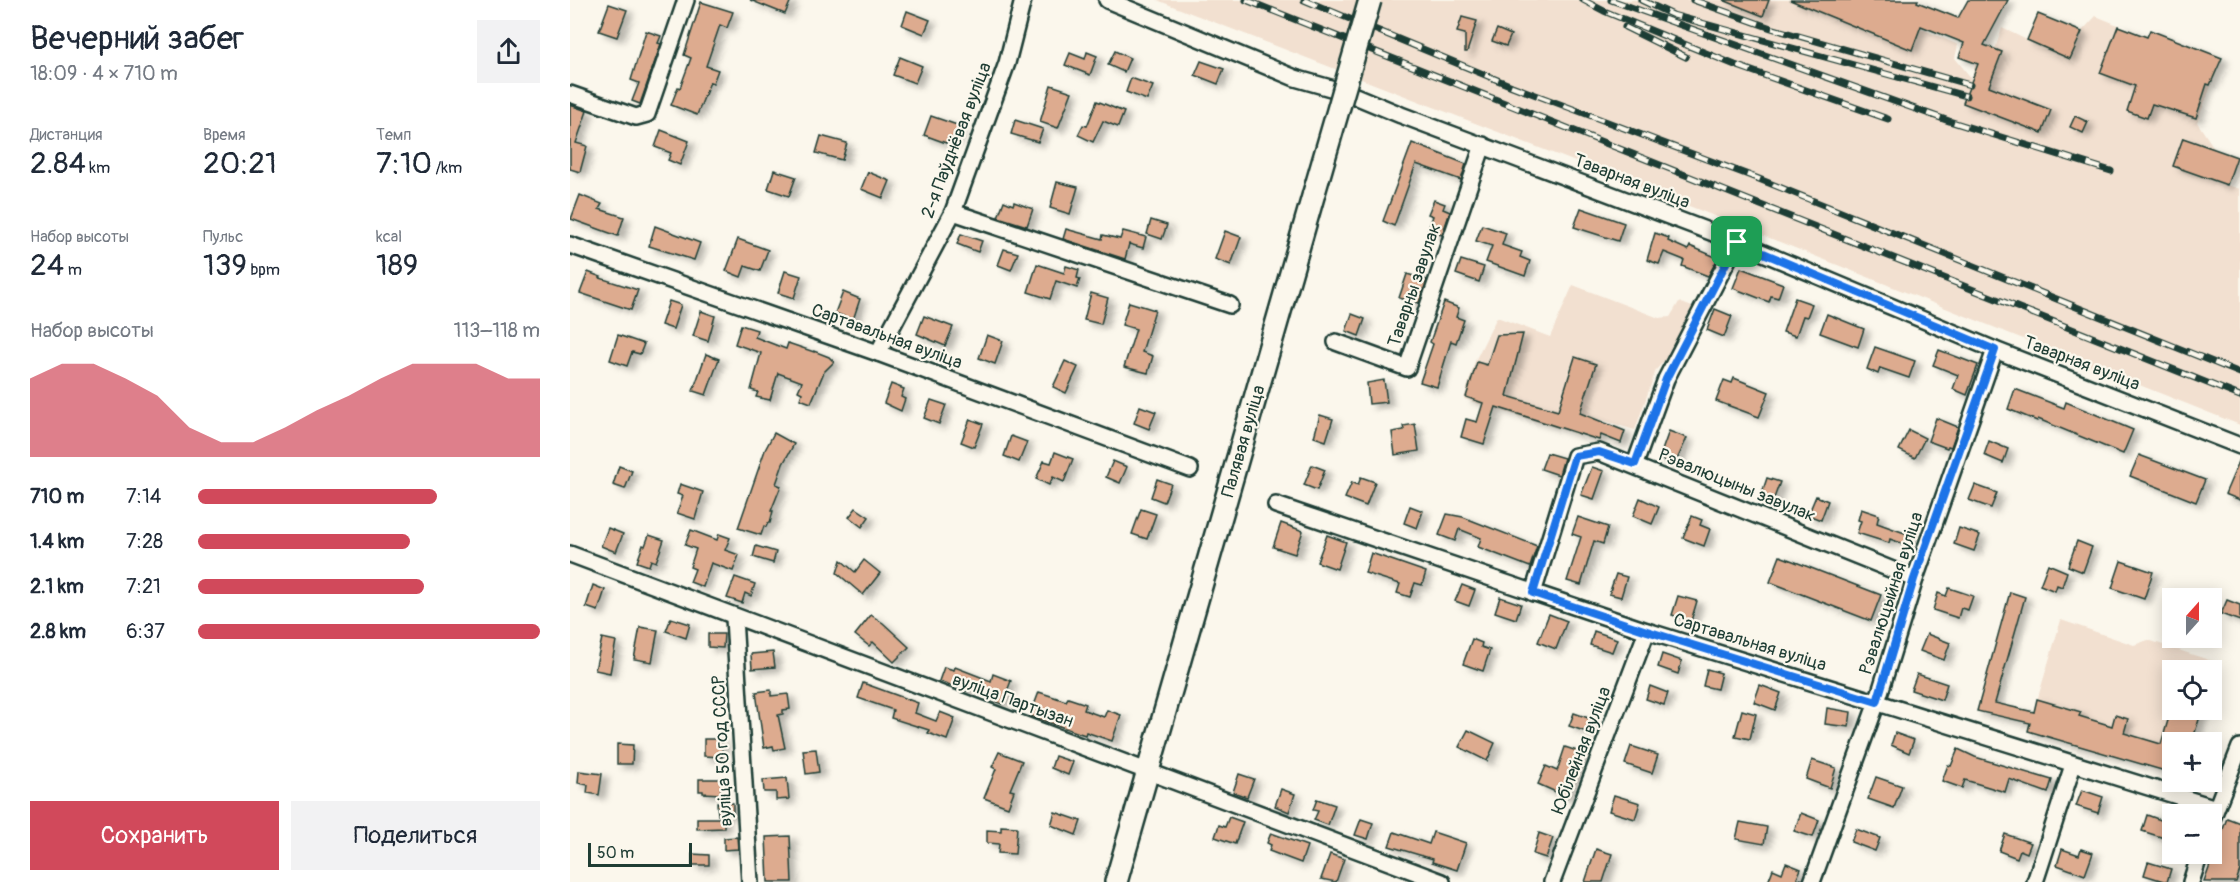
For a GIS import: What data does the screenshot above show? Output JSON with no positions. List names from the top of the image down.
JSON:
{
  "streets": {
    "main road": ["Палявая вуліца"],
    "street": [
      "2-я Паўднёвая вуліца",
      "Таварная вуліца",
      "Таварны завулак",
      "Сартавальная вуліца",
      "Рэвалюцыны завулак",
      "Рэвалюцыйная вуліца",
      "вуліца Партызан",
      "Юбілейная вуліца",
      "вуліца 50 год СССР"
    ]
  },
  "crossings": [
    ["2-я Паўднёвая вуліца", "Сартавальная вуліца"],
    ["Таварная вуліца", "Таварны завулак"],
    ["Таварная вуліца", "Рэвалюцыйная вуліца"],
    ["Сартавальная вуліца", "Рэвалюцыны завулак"],
    ["Сартавальная вуліца", "Рэвалюцыйная вуліца"],
    ["Сартавальная вуліца", "Юбілейная вуліца"],
    ["Палявая вуліца", "вуліца Партызан"],
    ["Рэвалюцыны завулак", "Рэвалюцыйная вуліца"],
    ["вуліца Партызан", "вуліца 50 год СССР"]
  ],
  "scale_bar": "50 m",
  "north": "top",
  "page": {
    "heading": ["Вечерний забег", "18:09 · 4 × 710 m"],
    "stats": [
      ["Дистанция", "2.84 km"],
      ["Время", "20:21"],
      ["Темп", "7:10 /km"],
      ["Набор высоты", "24 m"],
      ["Пульс", "139 bpm"],
      ["kcal", "189"]
    ],
    "chart": ["Набор высоты", "113–118 m"],
    "list": [
      {
        "name": "710 m",
        "note": "7:14"
      },
      {
        "name": "1.4 km",
        "note": "7:28"
      },
      {
        "name": "2.1 km",
        "note": "7:21"
      },
      {
        "name": "2.8 km",
        "note": "6:37"
      }
    ],
    "map_buttons": ["+", "−"],
    "buttons": ["Сохранить", "Поделиться"],
    "scale": "50 m"
  }
}
